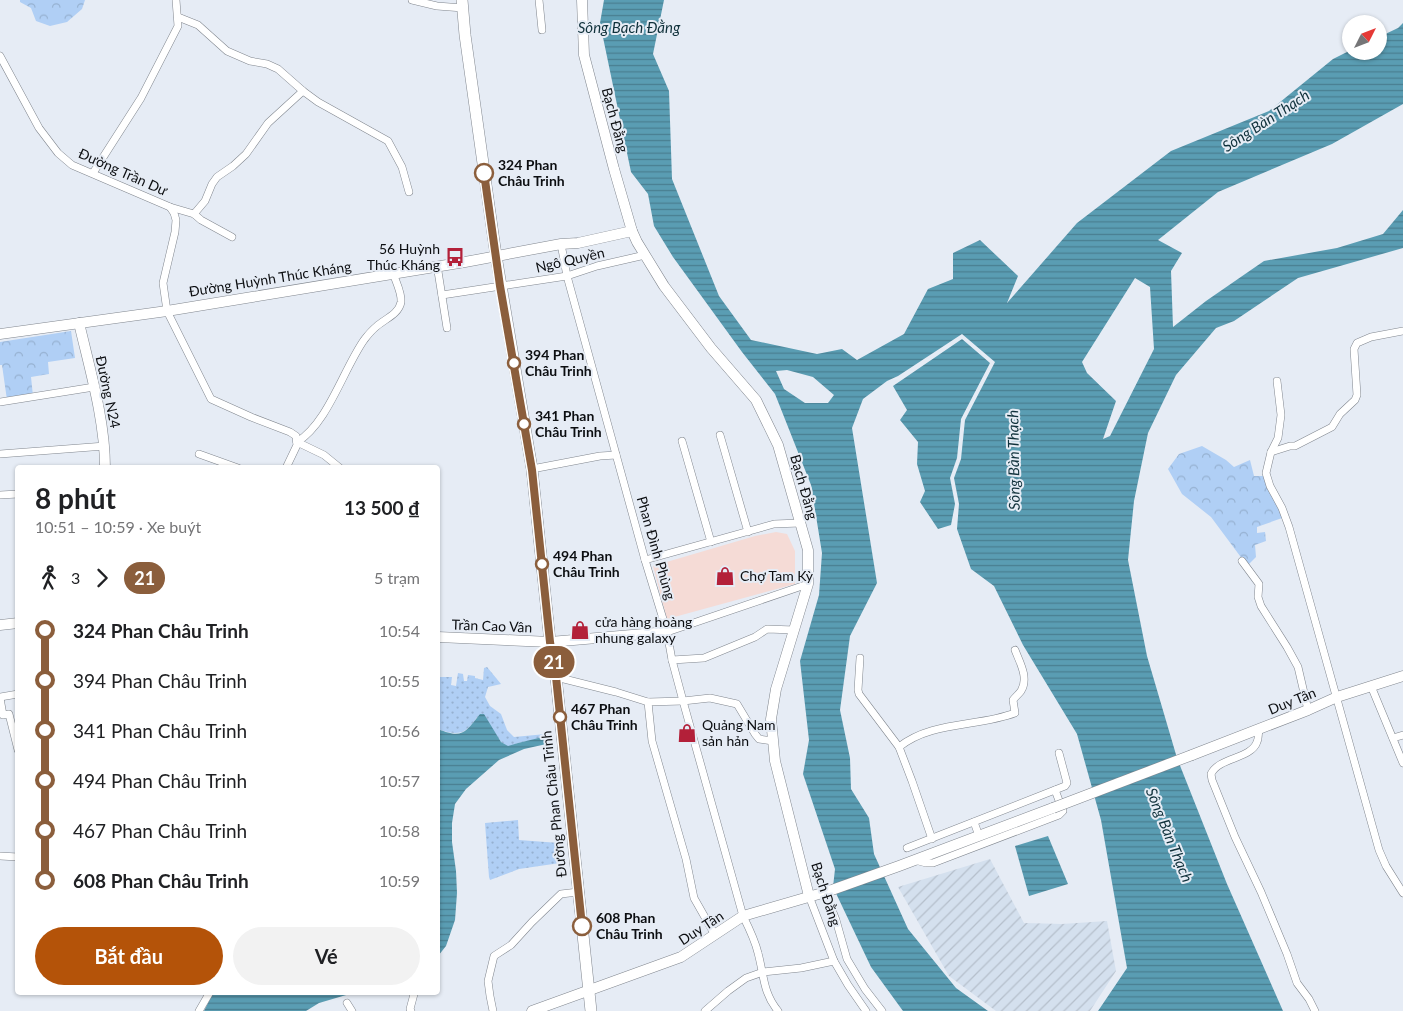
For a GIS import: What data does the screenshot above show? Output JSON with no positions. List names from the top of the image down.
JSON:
{
  "streets": {
    "main road": ["Đường Phan Châu Trinh"],
    "street": [
      "Bạch Đằng",
      "Đường Trần Dư",
      "Ngô Quyền",
      "Đường Huỳnh Thúc Kháng",
      "Đường N24",
      "Phan Đình Phùng",
      "Trần Cao Vân",
      "Duy Tân"
    ]
  },
  "crossings": [
    ["Bạch Đằng", "Ngô Quyền"],
    ["Bạch Đằng", "Đường Huỳnh Thúc Kháng"],
    ["Bạch Đằng", "Trần Cao Vân"],
    ["Bạch Đằng", "Duy Tân"],
    ["Đường Trần Dư", "Đường Huỳnh Thúc Kháng"],
    ["Ngô Quyền", "Phan Đình Phùng"],
    ["Ngô Quyền", "Đường Phan Châu Trinh"],
    ["Đường Huỳnh Thúc Kháng", "Đường N24"],
    ["Đường Huỳnh Thúc Kháng", "Phan Đình Phùng"],
    ["Đường Huỳnh Thúc Kháng", "Đường Phan Châu Trinh"],
    ["Phan Đình Phùng", "Trần Cao Vân"],
    ["Phan Đình Phùng", "Duy Tân"],
    ["Trần Cao Vân", "Đường Phan Châu Trinh"],
    ["Duy Tân", "Đường Phan Châu Trinh"]
  ],
  "water": ["Sông Bạch Đằng", "Sông Bàn Thạch"],
  "places": {
    "other": [
      "324 Phan Châu Trinh",
      "394 Phan Châu Trinh",
      "341 Phan Châu Trinh",
      "494 Phan Châu Trinh",
      "467 Phan Châu Trinh",
      "608 Phan Châu Trinh"
    ],
    "bus stop": ["56 Huỳnh Thúc Kháng"],
    "shop": ["Chợ Tam Kỳ", "cửa hàng hoàng nhung galaxy", "Quảng Nam sản hản"]
  },
  "lines": ["bus line 21"],
  "north": "top right",
  "page": {
    "on_map": "21",
    "heading": ["8 phút", "10:51 – 10:59 · Xe buýt", "13 500 ₫"],
    "legs": ["3", "21", "5 trạm"],
    "list": [
      {
        "name": "324 Phan Châu Trinh",
        "value": "10:54"
      },
      {
        "name": "394 Phan Châu Trinh",
        "value": "10:55"
      },
      {
        "name": "341 Phan Châu Trinh",
        "value": "10:56"
      },
      {
        "name": "494 Phan Châu Trinh",
        "value": "10:57"
      },
      {
        "name": "467 Phan Châu Trinh",
        "value": "10:58"
      },
      {
        "name": "608 Phan Châu Trinh",
        "value": "10:59"
      }
    ],
    "buttons": ["Bắt đầu", "Vé"]
  }
}
